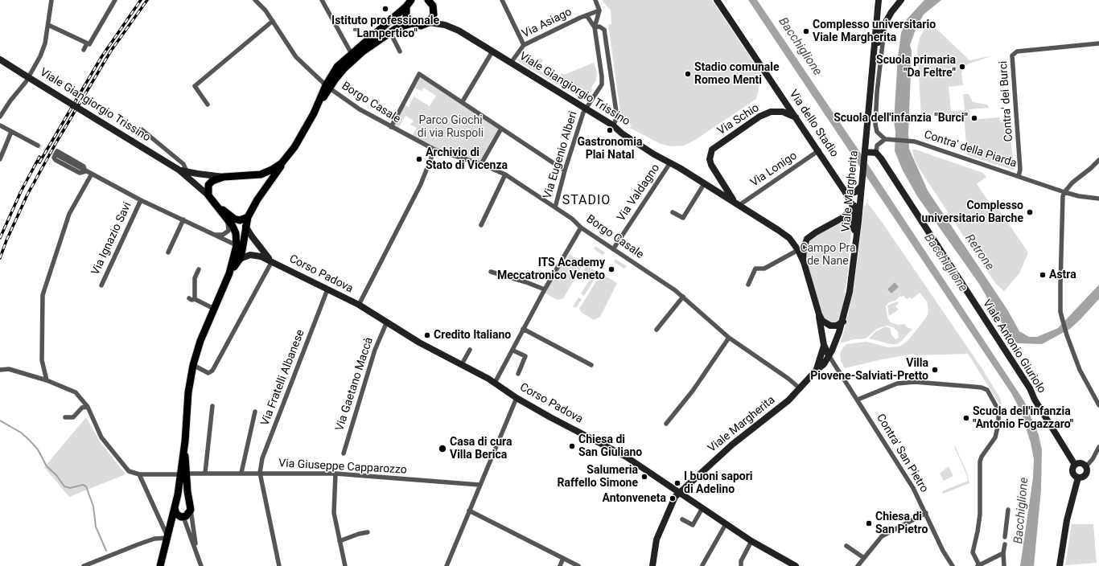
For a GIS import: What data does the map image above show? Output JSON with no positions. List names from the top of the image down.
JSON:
{
  "streets": {
    "main road": ["Viale Giangiorgio Trissino"],
    "street": [
      "Via Asiago",
      "Contra' dei Burci",
      "Borgo Casale",
      "Via Schio",
      "Via dello Stadio",
      "Contra' della Piarda",
      "Via Eugenio Alberi",
      "Via Lonigo",
      "Viale Margherita",
      "Via Valdagno",
      "Via Ignazio Savi",
      "Corso Padova",
      "Viale Antonio Giuriolo",
      "Via Fratelli Albanese",
      "Via Gaetano Maccà",
      "Contra' San Pietro",
      "Via Giuseppe Capparozzo"
    ]
  },
  "crossings": [
    ["Via Asiago", "Viale Giangiorgio Trissino"],
    ["Viale Giangiorgio Trissino", "Borgo Casale"],
    ["Viale Giangiorgio Trissino", "Via Schio"],
    ["Viale Giangiorgio Trissino", "Via Eugenio Alberi"],
    ["Viale Giangiorgio Trissino", "Via Lonigo"],
    ["Viale Giangiorgio Trissino", "Via Valdagno"],
    ["Contra' dei Burci", "Contra' della Piarda"],
    ["Borgo Casale", "Via Eugenio Alberi"],
    ["Borgo Casale", "Viale Margherita"],
    ["Borgo Casale", "Via Valdagno"],
    ["Via Schio", "Via dello Stadio"],
    ["Via dello Stadio", "Via Lonigo"],
    ["Via dello Stadio", "Viale Margherita"],
    ["Contra' della Piarda", "Viale Margherita"],
    ["Viale Margherita", "Corso Padova"],
    ["Viale Margherita", "Contra' San Pietro"],
    ["Corso Padova", "Via Fratelli Albanese"],
    ["Corso Padova", "Via Gaetano Maccà"],
    ["Via Fratelli Albanese", "Via Giuseppe Capparozzo"]
  ],
  "districts": ["STADIO"],
  "water": ["Bacchiglione", "Retrone"],
  "parks": ["Parco Giochi di via Ruspoli", "Campo Pra de Nane"],
  "places": [
    "Istituto professionale \"Lampertico\"",
    "Complesso universitario Viale Margherita",
    "Scuola primaria \"Da Feltre\"",
    "Stadio comunale Romeo Menti",
    "Scuola dell'infanzia \"Burci\"",
    "Gastronomia Plai Natal",
    "Archivio di Stato di Vicenza",
    "Complesso universitario Barche",
    "ITS Academy Meccatronico Veneto",
    "Astra",
    "Credito Italiano",
    "Villa Piovene-Salviati-Pretto",
    "Scuola dell'infanzia \"Antonio Fogazzaro\"",
    "Chiesa di San Giuliano",
    "Casa di cura Villa Berica",
    "Salumeria Raffello Simone",
    "I buoni sapori di Adelino",
    "Antonveneta",
    "Chiesa di San Pietro"
  ]
}
